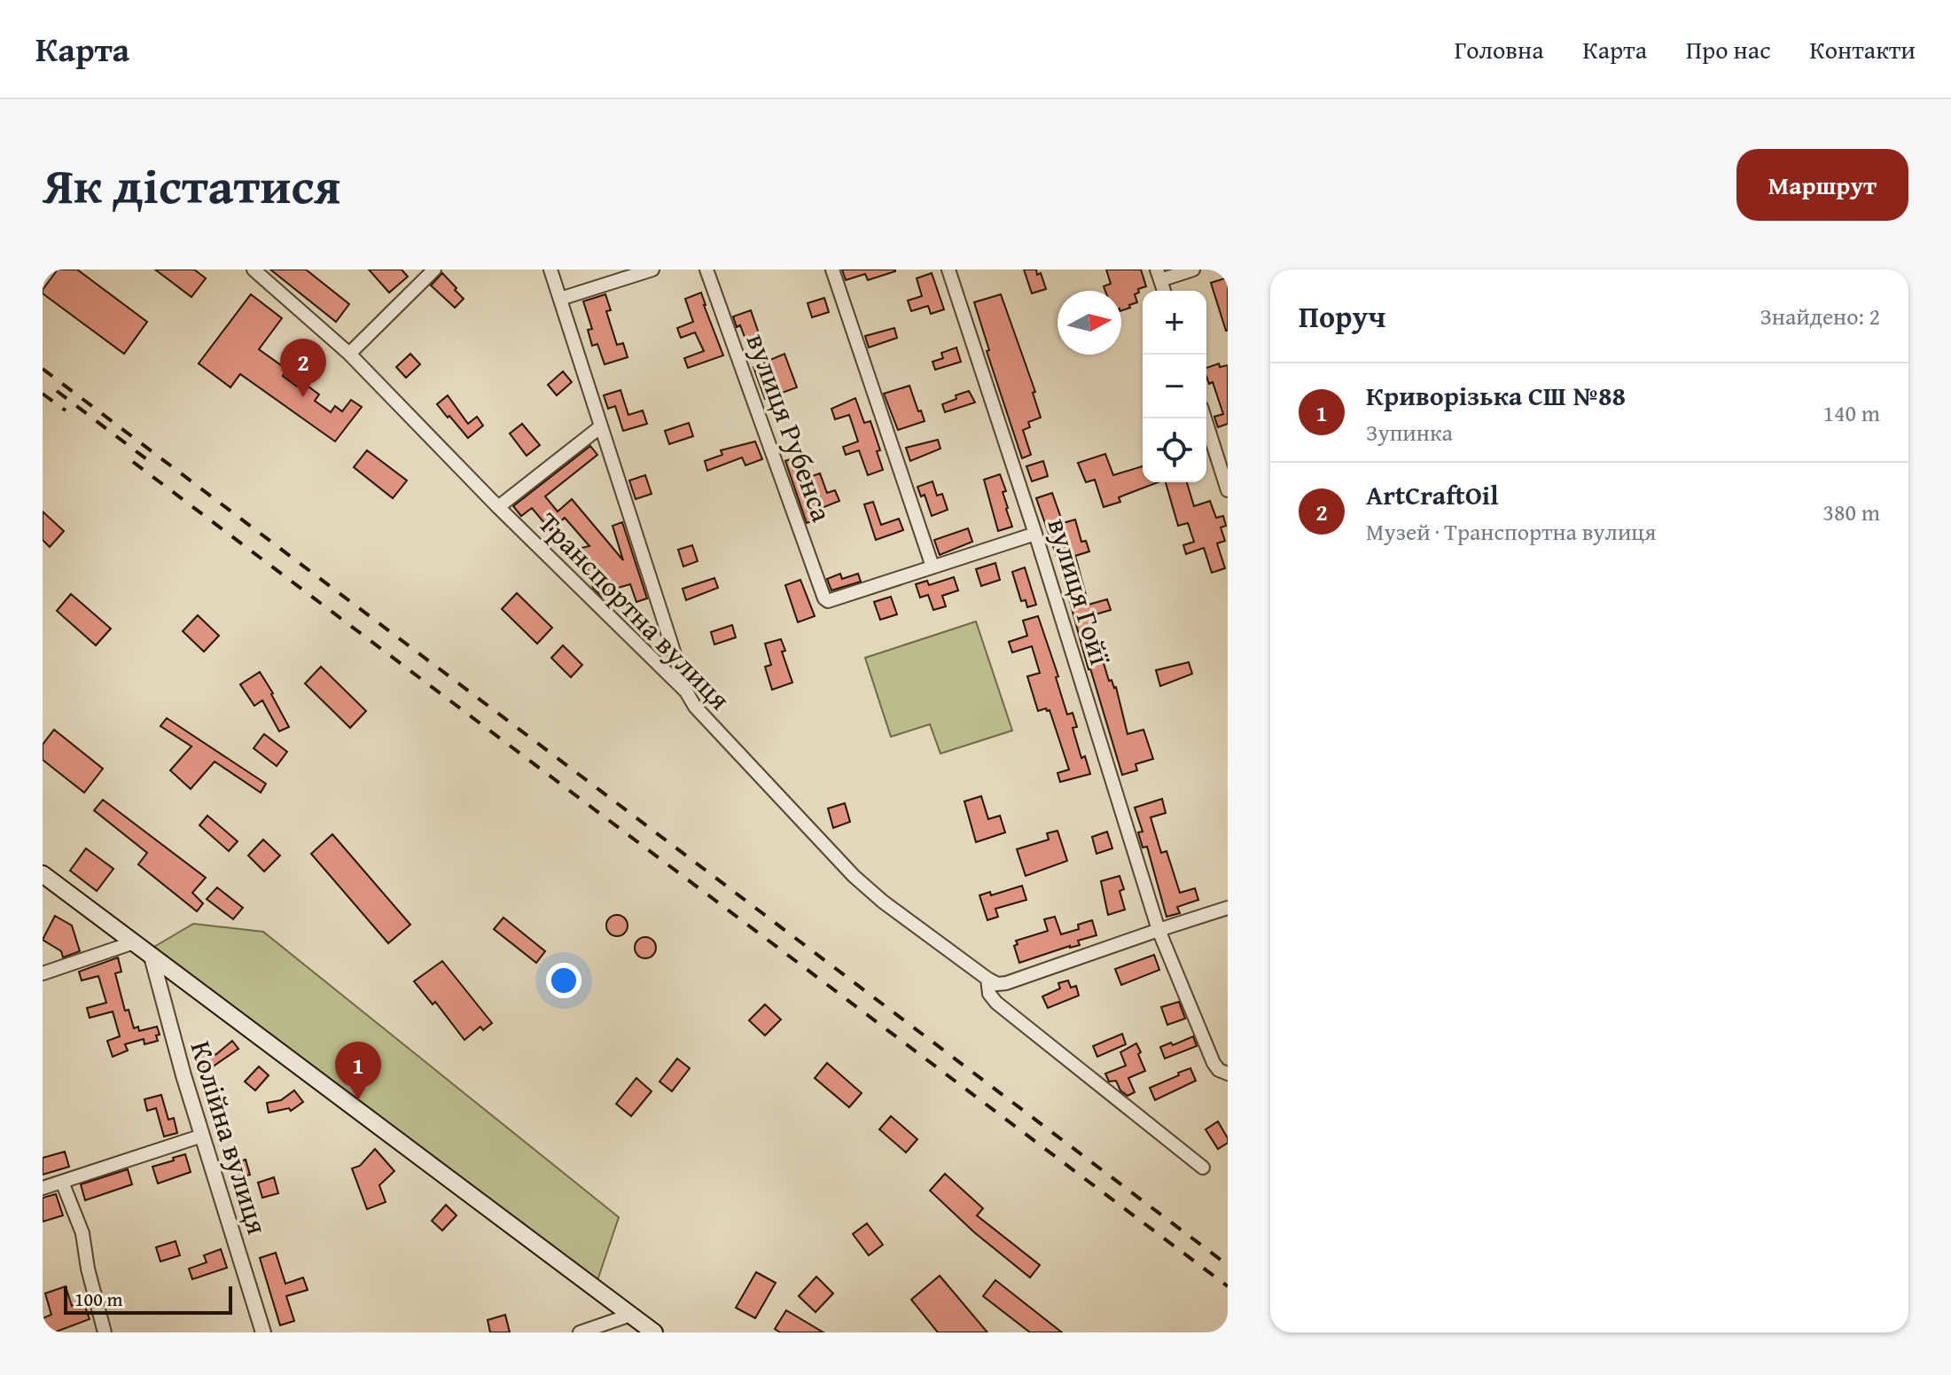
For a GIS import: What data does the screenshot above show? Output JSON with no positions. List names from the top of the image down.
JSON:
{
  "streets": {
    "street": [
      "вулиця Рубенса",
      "вулиця Гойї",
      "Транспортна вулиця",
      "Колійна вулиця"
    ]
  },
  "scale_bar": "100 m",
  "north": "right",
  "page": {
    "header": "Карта",
    "nav": [
      "Головна",
      "Карта",
      "Про нас",
      "Контакти"
    ],
    "title": "Як дістатися",
    "buttons": "Маршрут",
    "heading": ["Поруч", "Знайдено: 2"],
    "map_buttons": ["+", "−"],
    "pins": ["2", "1"],
    "list": [
      {
        "mark": "1",
        "name": "Криворізька СШ №88",
        "note": "Зупинка",
        "value": "140 m"
      },
      {
        "mark": "2",
        "name": "ArtCraftOil",
        "note": "Музей · Транспортна вулиця",
        "value": "380 m"
      }
    ],
    "scale": "100 m"
  }
}
